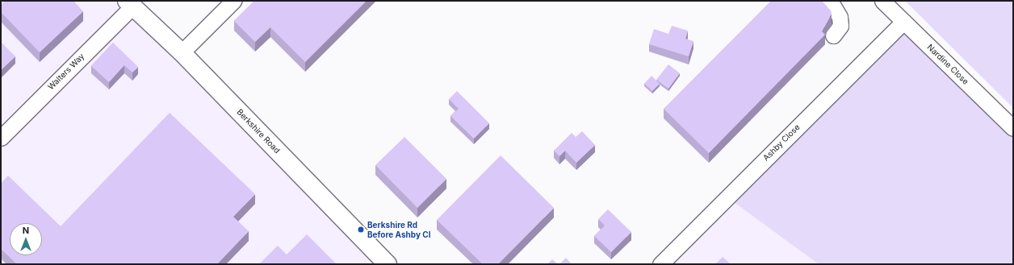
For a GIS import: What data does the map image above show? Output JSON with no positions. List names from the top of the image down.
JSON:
{
  "streets": {
    "main road": ["Berkshire Road"],
    "street": ["Nardine Close", "Walters Way", "Ashby Close"]
  },
  "crossings": [
    ["Nardine Close", "Ashby Close"],
    ["Walters Way", "Berkshire Road"]
  ],
  "places": ["Berkshire Rd Before Ashby Cl"],
  "north": "top"
}
